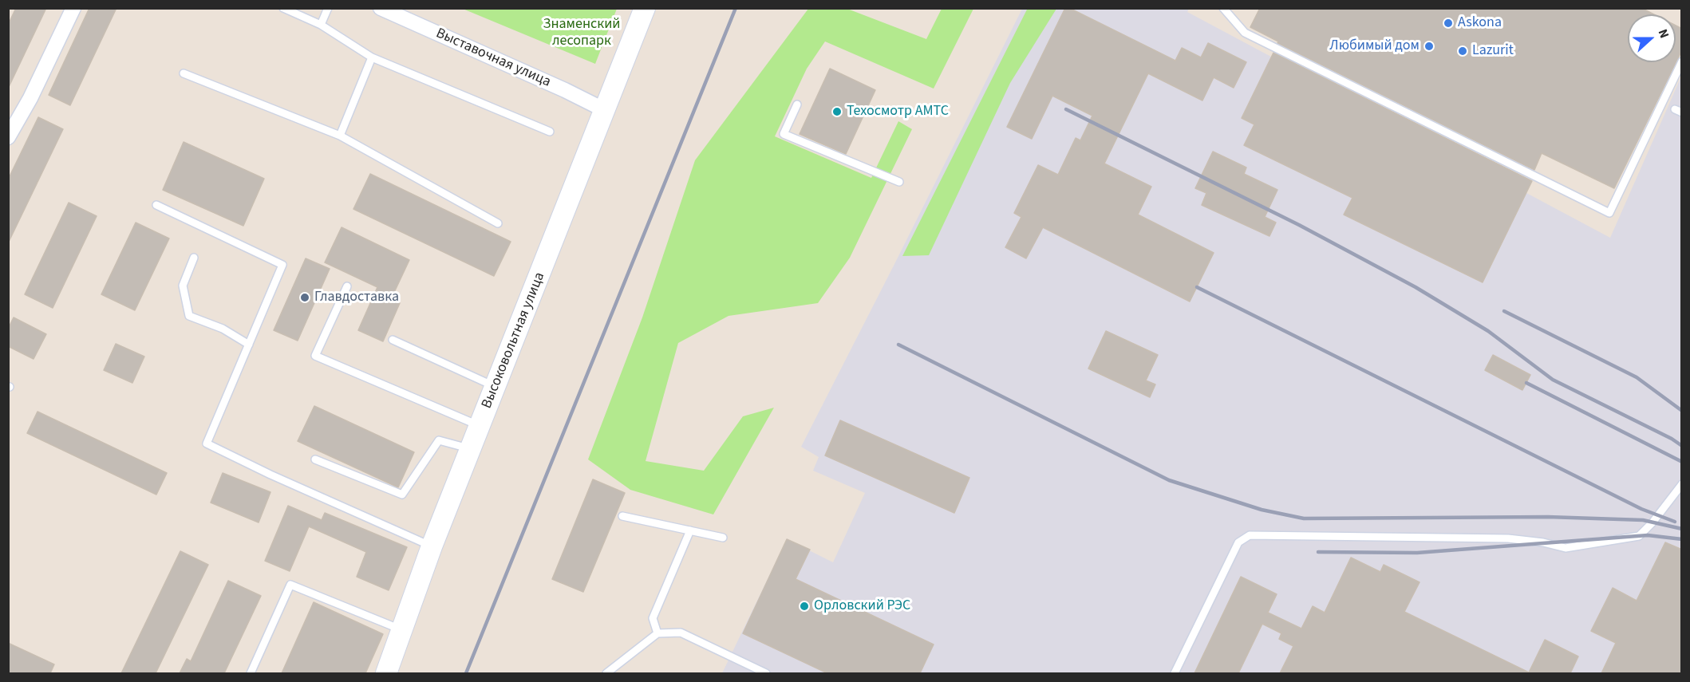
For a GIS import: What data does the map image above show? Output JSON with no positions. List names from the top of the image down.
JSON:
{
  "streets": {
    "main road": ["Высоковольтная улица"],
    "street": ["Выставочная улица"]
  },
  "crossings": [
    ["Выставочная улица", "Высоковольтная улица"]
  ],
  "parks": ["Знаменский лесопарк"],
  "places": [
    "Askona",
    "Любимый дом",
    "Lazurit",
    "Техосмотр АМТС",
    "Главдоставка",
    "Орловский РЭС"
  ],
  "north": "right"
}
